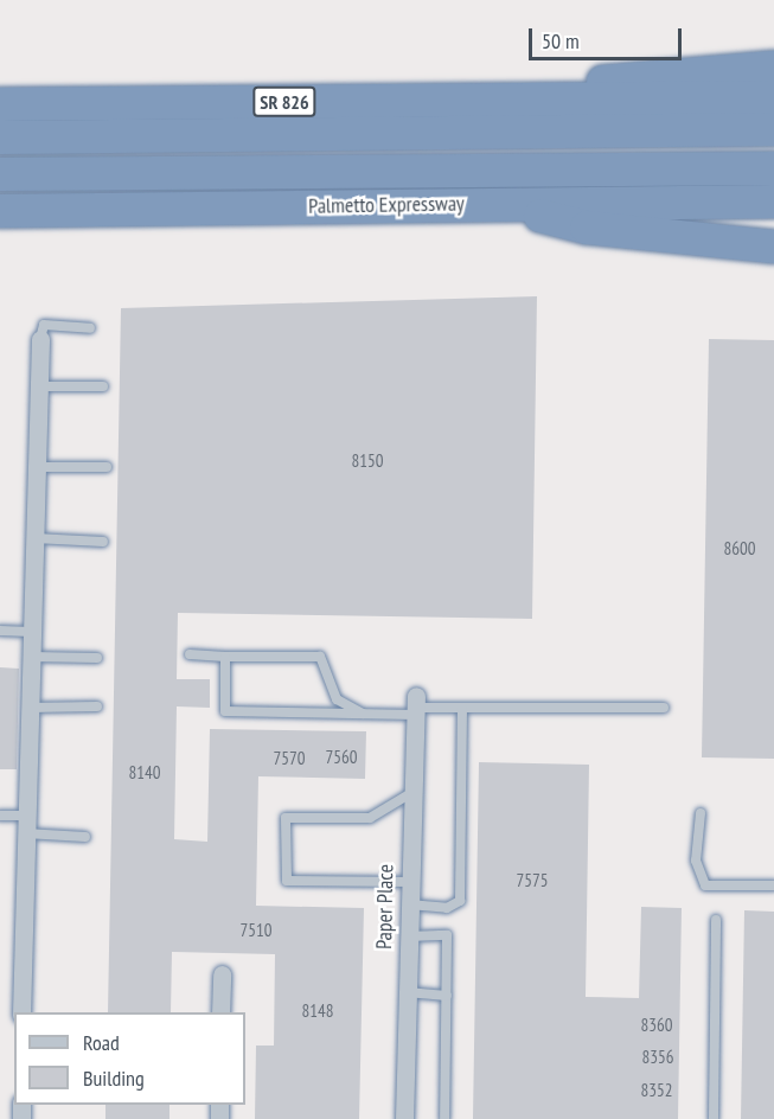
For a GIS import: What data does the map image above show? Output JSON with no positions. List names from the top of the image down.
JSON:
{
  "streets": {
    "highway": ["SR 826", "Palmetto Expressway"],
    "street": ["Paper Place"]
  },
  "house_numbers": [
    "8150",
    "8600",
    "7560",
    "7570",
    "8140",
    "7575",
    "7510",
    "8148",
    "8360",
    "8356",
    "8352"
  ],
  "legend": ["Road", "Building"],
  "scale_bar": "50 m"
}
